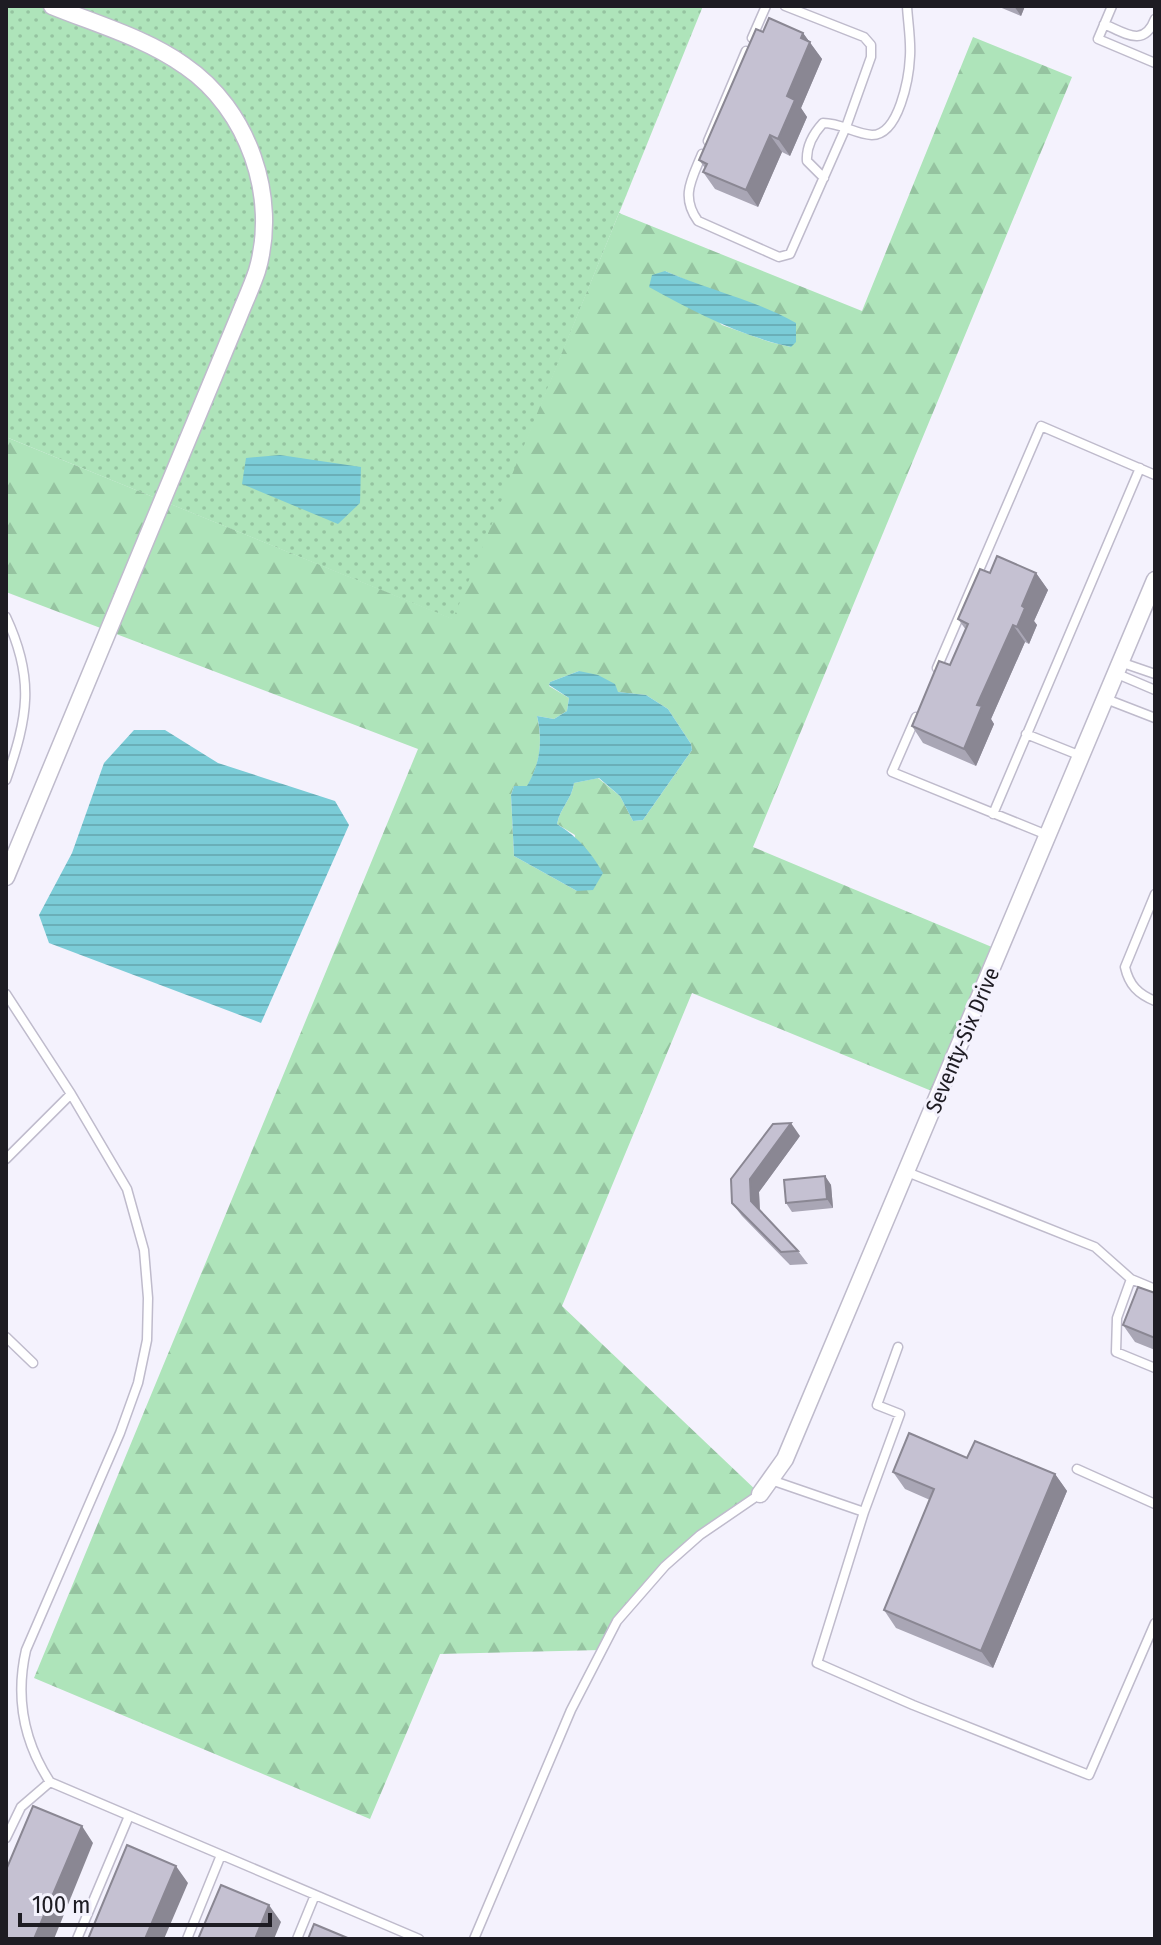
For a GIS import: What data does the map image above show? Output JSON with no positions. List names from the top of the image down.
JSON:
{
  "streets": {
    "street": ["Seventy-Six Drive"]
  },
  "scale_bar": "100 m"
}
